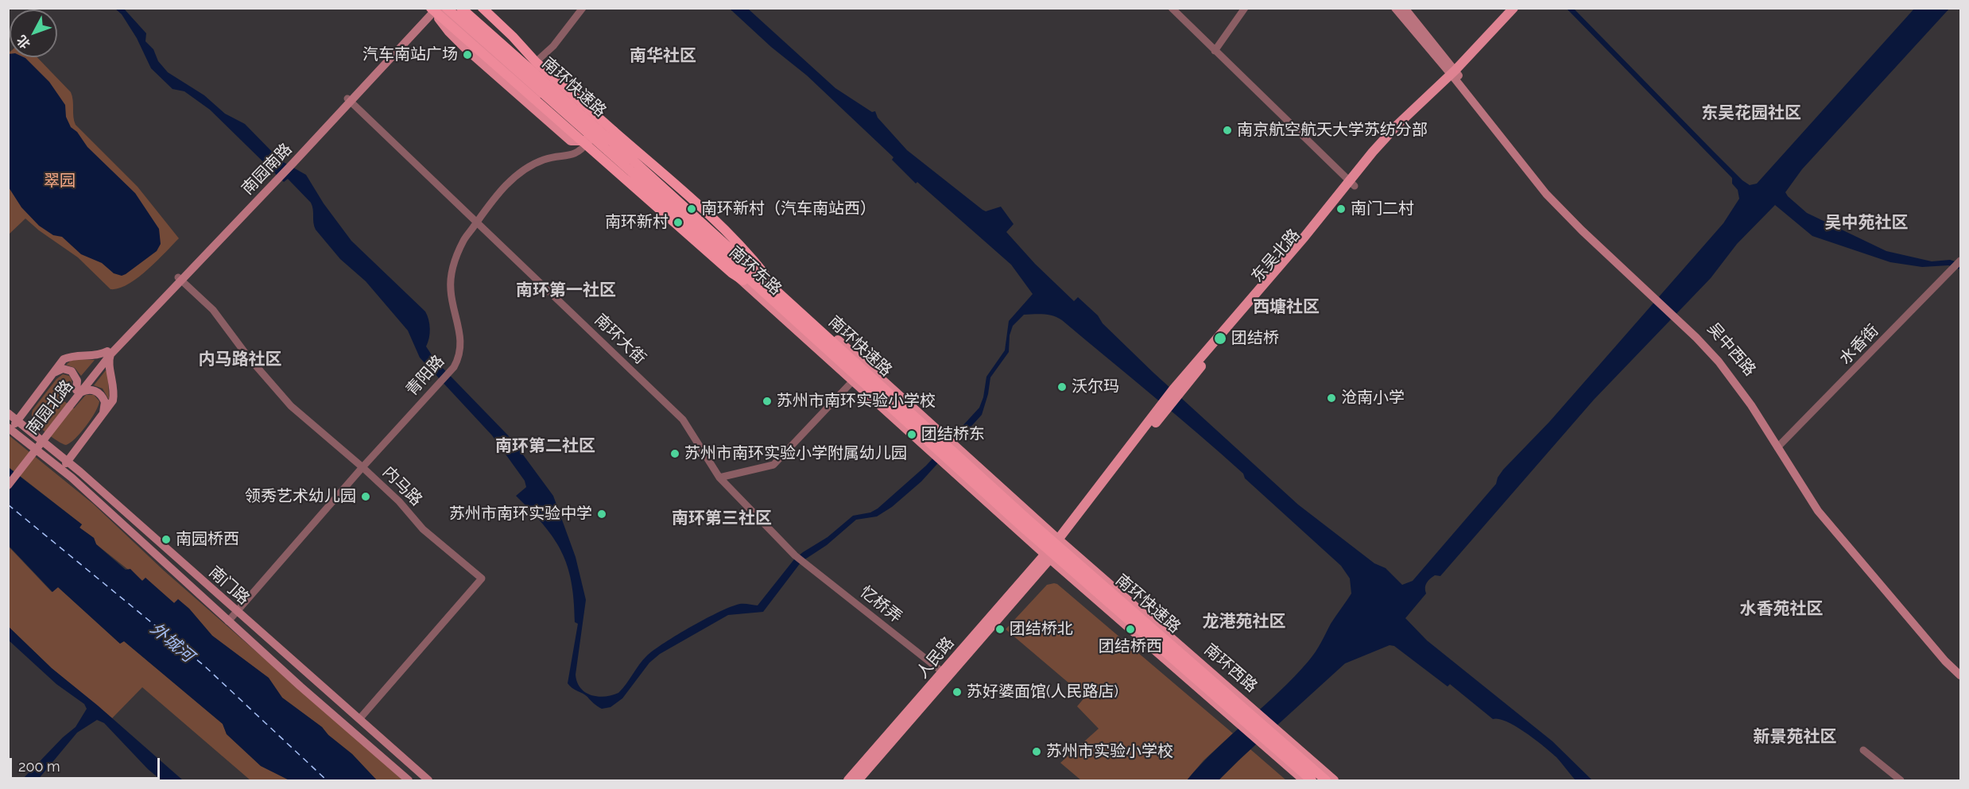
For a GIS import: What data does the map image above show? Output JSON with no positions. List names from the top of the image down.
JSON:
{
  "streets": {
    "highway": ["南环快速路"],
    "main road": [
      "南园南路",
      "东吴北路",
      "南环东路",
      "吴中西路",
      "南园北路",
      "南门路",
      "人民路",
      "南环西路"
    ],
    "street": [
      "南环大街",
      "水香街",
      "青阳路",
      "内马路",
      "忆桥弄"
    ]
  },
  "crossings": [
    ["南园南路", "南环大街"],
    ["南园南路", "南园北路"],
    ["南园南路", "内马路"],
    ["东吴北路", "南环东路"],
    ["东吴北路", "吴中西路"],
    ["东吴北路", "人民路"],
    ["东吴北路", "南环西路"],
    ["南环东路", "青阳路"],
    ["南环东路", "人民路"],
    ["南环东路", "南环西路"],
    ["南环大街", "青阳路"],
    ["南环大街", "忆桥弄"],
    ["水香街", "吴中西路"],
    ["青阳路", "内马路"],
    ["青阳路", "南门路"],
    ["内马路", "南门路"],
    ["忆桥弄", "人民路"]
  ],
  "districts": [
    "南华社区",
    "东吴花园社区",
    "吴中苑社区",
    "南环第一社区",
    "西塘社区",
    "内马路社区",
    "南环第二社区",
    "南环第三社区",
    "水香苑社区",
    "龙港苑社区",
    "新景苑社区"
  ],
  "water": ["外城河"],
  "parks": ["翠园"],
  "places": [
    "汽车南站广场",
    "南京航空航天大学苏纺分部",
    "南环新村（汽车南站西）",
    "南门二村",
    "南环新村",
    "团结桥",
    "沃尔玛",
    "沧南小学",
    "苏州市南环实验小学校",
    "团结桥东",
    "苏州市南环实验小学附属幼儿园",
    "领秀艺术幼儿园",
    "苏州市南环实验中学",
    "南园桥西",
    "团结桥北",
    "团结桥西",
    "苏好婆面馆(人民路店)",
    "苏州市实验小学校"
  ],
  "scale_bar": "200 m",
  "north": "bottom left"
}
